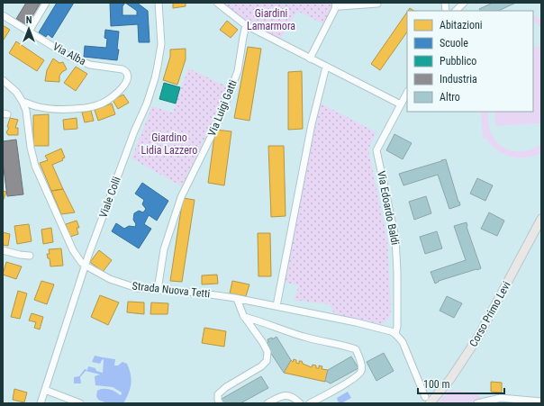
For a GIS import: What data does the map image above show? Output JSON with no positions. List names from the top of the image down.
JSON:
{
  "streets": {
    "main road": ["Corso Primo Levi"],
    "street": [
      "Via Alba",
      "Via Luigi Gatti",
      "Viale Colli",
      "Via Edoardo Baldi",
      "Strada Nuova Tetti"
    ]
  },
  "crossings": [
    ["Via Alba", "Strada Nuova Tetti"],
    ["Via Luigi Gatti", "Strada Nuova Tetti"],
    ["Viale Colli", "Strada Nuova Tetti"],
    ["Via Edoardo Baldi", "Strada Nuova Tetti"]
  ],
  "parks": ["Giardini Lamarmora", "Giardino Lidia Lazzero"],
  "legend": [
    "Abitazioni",
    "Scuole",
    "Pubblico",
    "Industria",
    "Altro"
  ],
  "scale_bar": "100 m",
  "north": "top"
}
